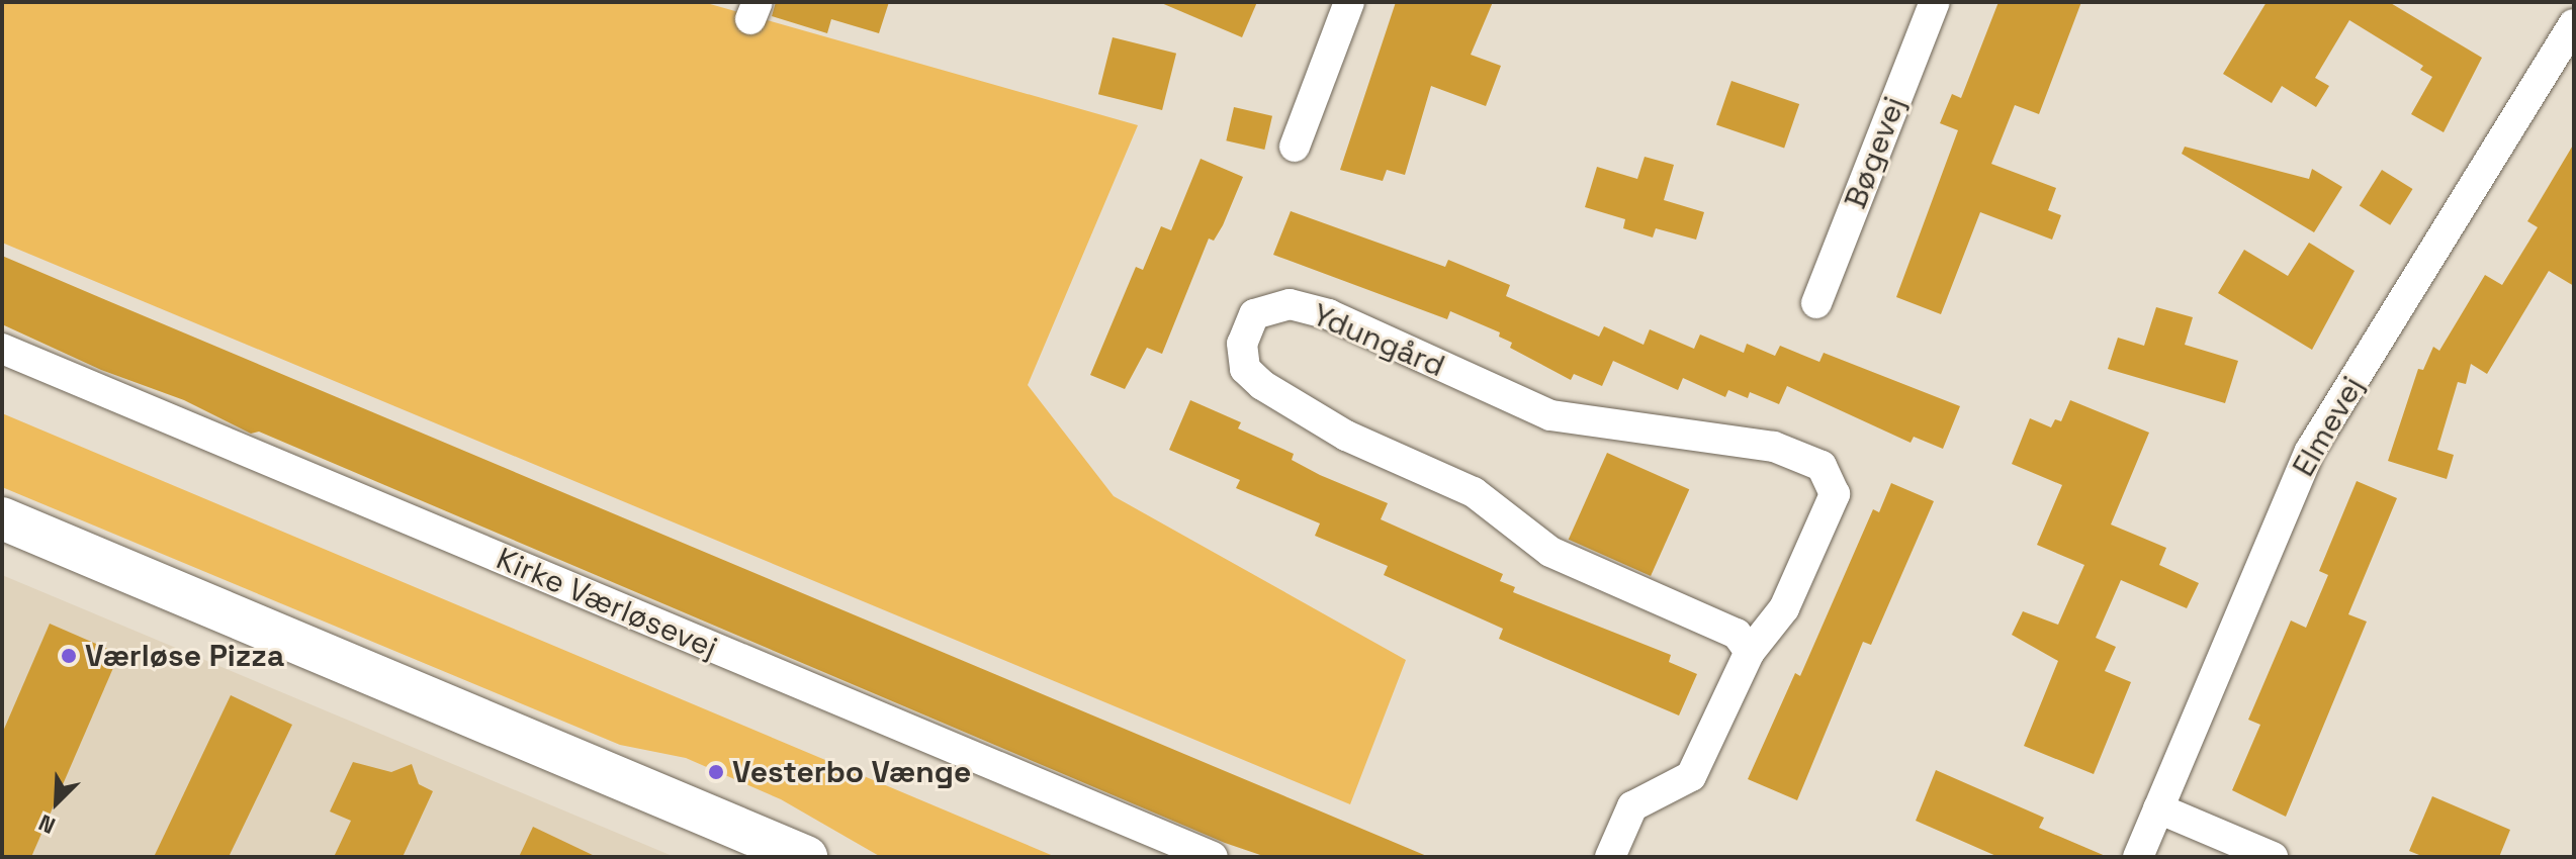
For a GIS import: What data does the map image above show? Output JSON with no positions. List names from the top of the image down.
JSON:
{
  "streets": {
    "street": [
      "Bøgevej",
      "Ydungård",
      "Elmevej",
      "Kirke Værløsevej"
    ]
  },
  "places": ["Værløse Pizza", "Vesterbo Vænge"],
  "north": "bottom left"
}
